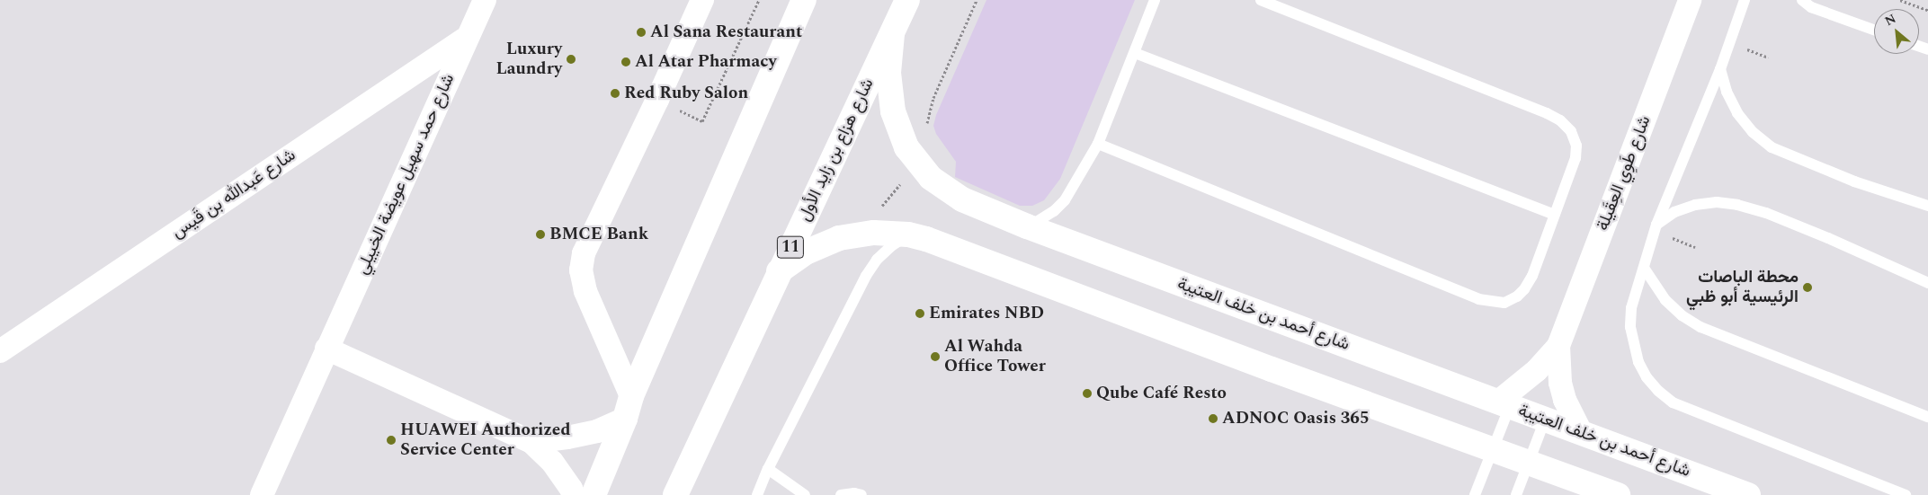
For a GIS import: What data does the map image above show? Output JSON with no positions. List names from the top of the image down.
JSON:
{
  "streets": {
    "street": [
      "شارع هزاع بن زايد الأول",
      "شارع طَوِي العِقَيلة",
      "شارع حمد سهيل عويضة الخييلي",
      "شارع عَبدالله بن قَيس",
      "11",
      "شارع أحمد بن خلف العتيبة"
    ]
  },
  "crossings": [
    ["شارع هزاع بن زايد الأول", "شارع أحمد بن خلف العتيبة"],
    ["شارع طَوِي العِقَيلة", "شارع أحمد بن خلف العتيبة"],
    ["شارع حمد سهيل عويضة الخييلي", "شارع عَبدالله بن قَيس"]
  ],
  "places": [
    "Al Sana Restaurant",
    "Luxury Laundry",
    "Al Atar Pharmacy",
    "Red Ruby Salon",
    "BMCE Bank",
    "محطة الباصات الرئيسية أبو ظبي",
    "Emirates NBD",
    "Al Wahda Office Tower",
    "Qube Café Resto",
    "ADNOC Oasis 365",
    "HUAWEI Authorized Service Center"
  ],
  "north": "top left"
}
